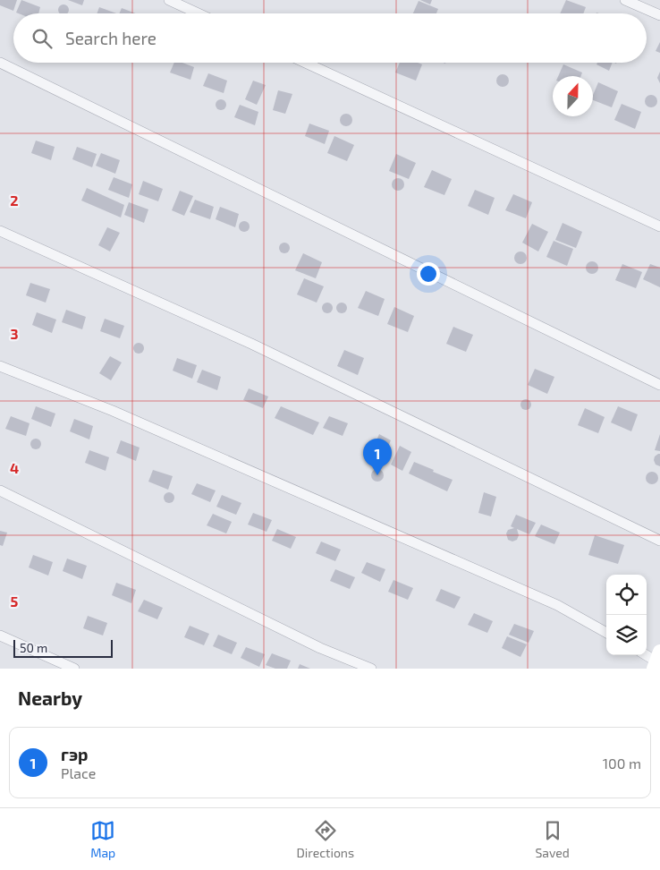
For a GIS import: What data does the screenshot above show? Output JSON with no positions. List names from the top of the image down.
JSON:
{
  "scale_bar": "50 m",
  "north": "top",
  "page": {
    "search": "Search here",
    "pins": "1",
    "scale": "50 m",
    "heading": "Nearby",
    "list": [
      {
        "mark": "1",
        "name": "гэр",
        "note": "Place",
        "value": "100 m"
      }
    ],
    "nav": ["Map", "Directions", "Saved"]
  },
  "grid": {
    "rows": [
      "2",
      "3",
      "4",
      "5"
    ]
  }
}
